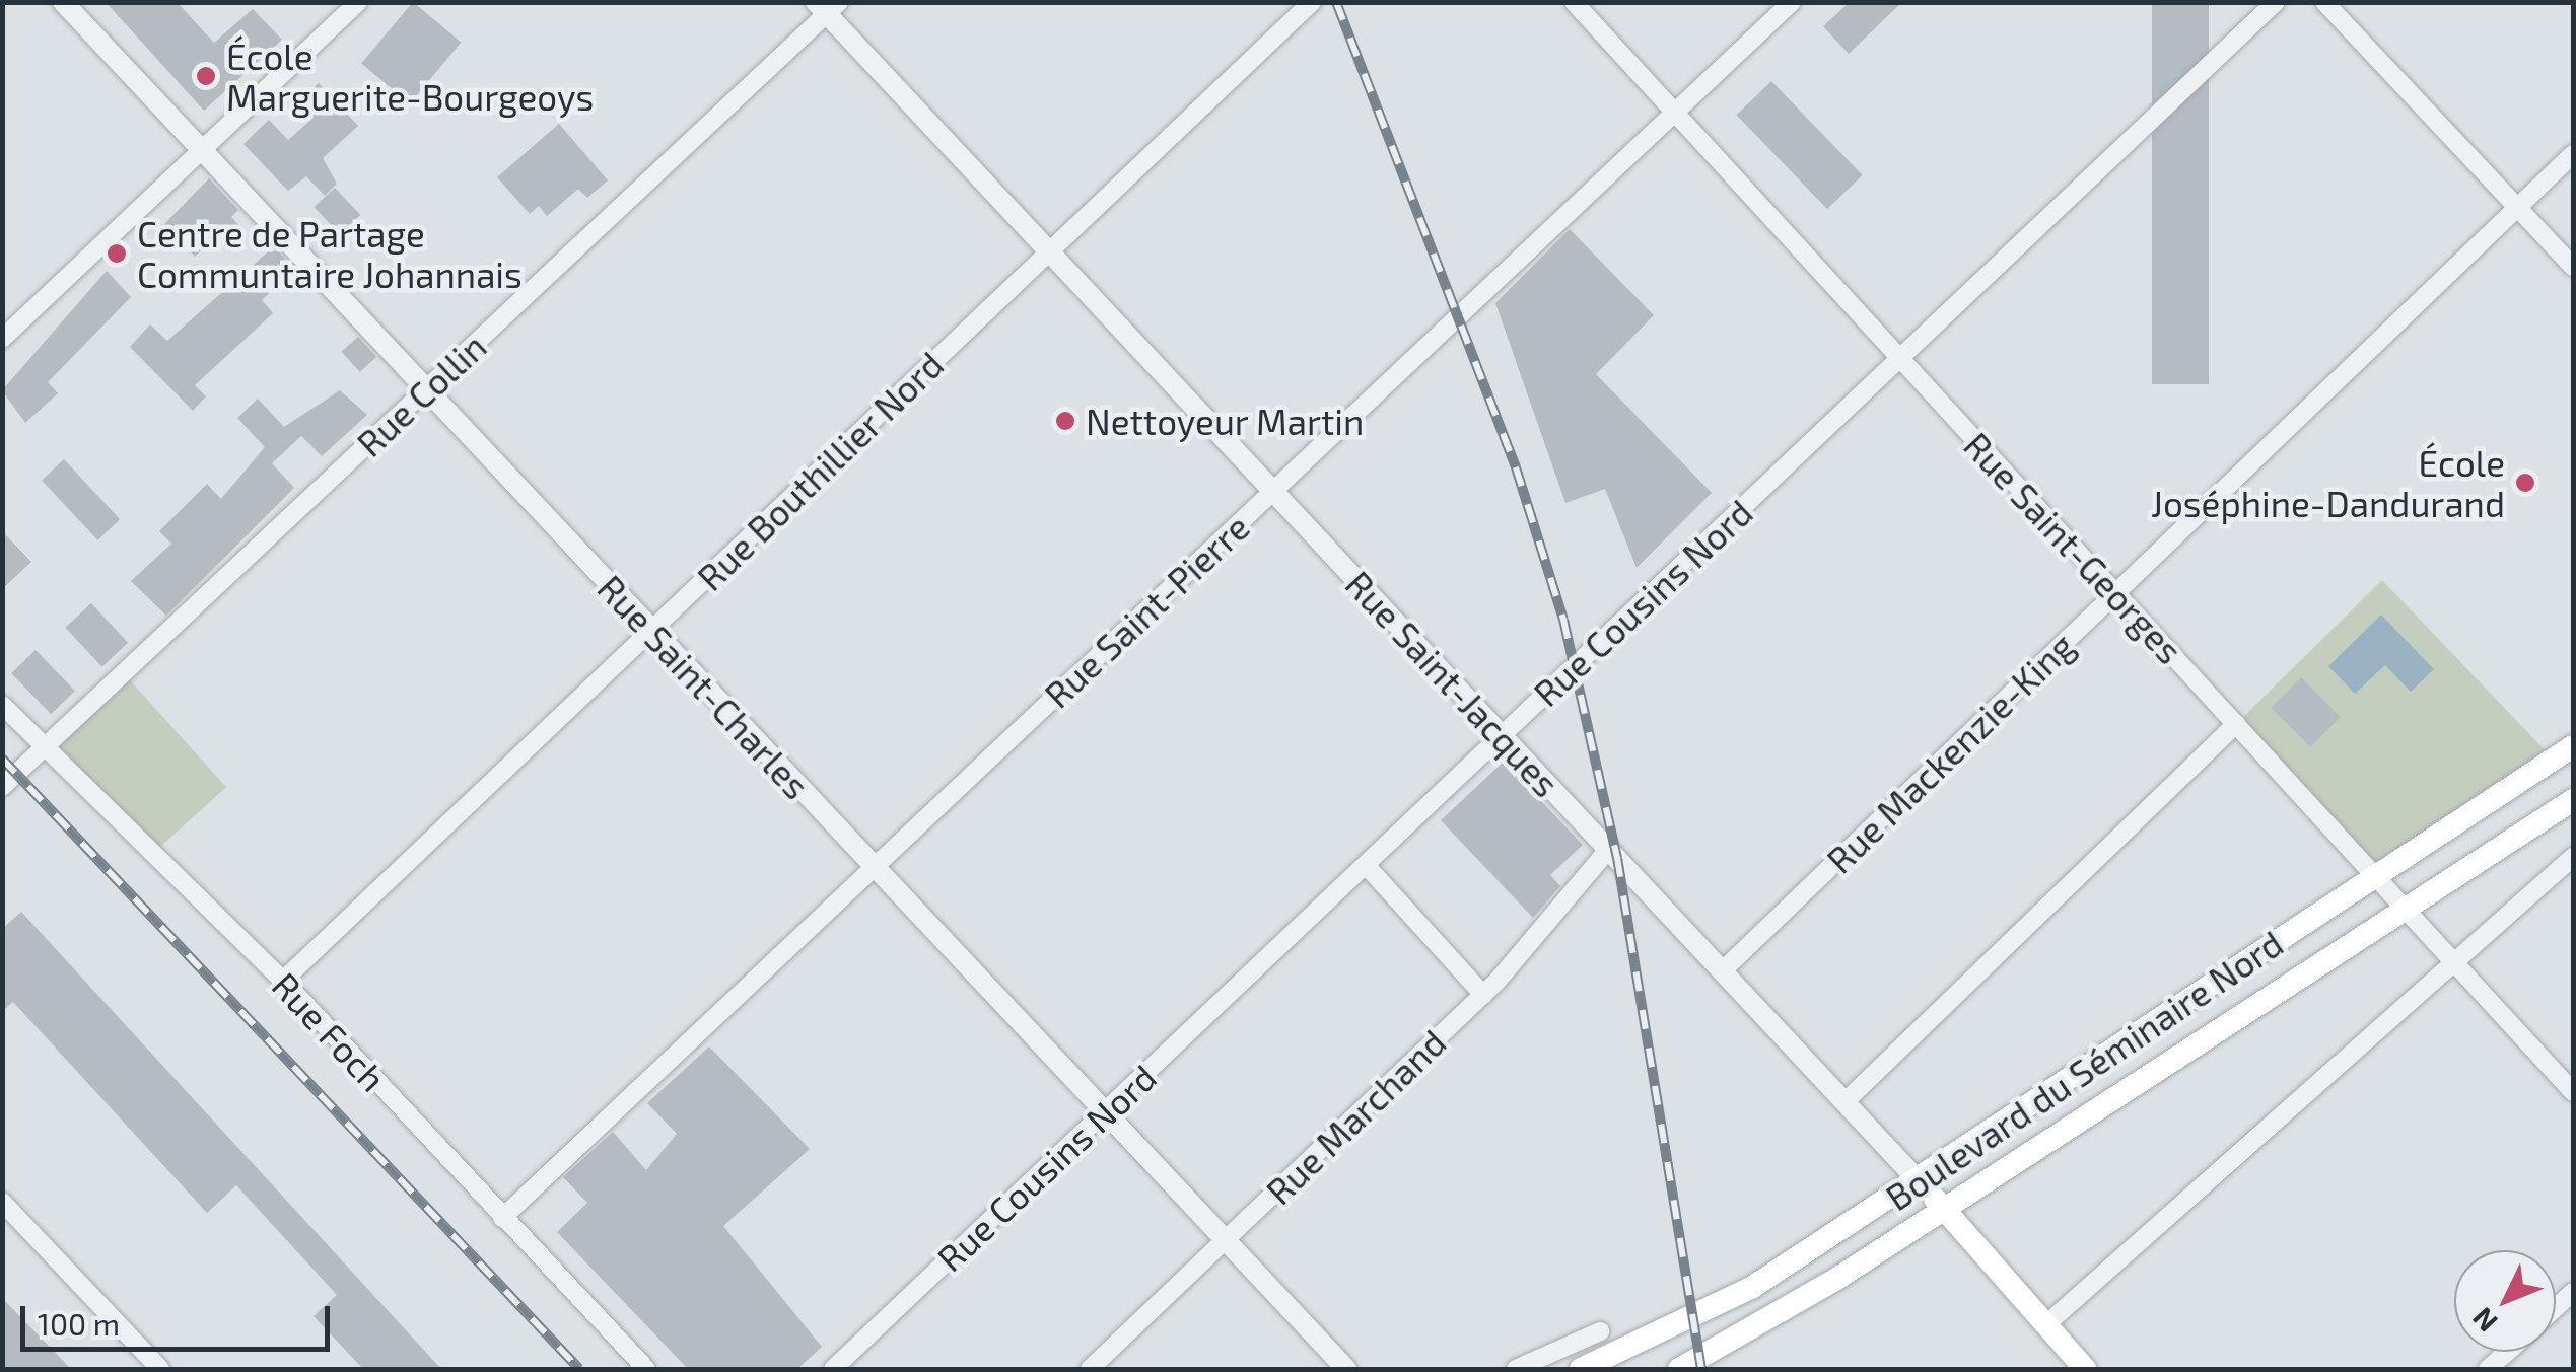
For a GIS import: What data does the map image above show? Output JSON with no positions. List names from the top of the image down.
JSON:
{
  "streets": {
    "main road": ["Rue Saint-Jacques", "Boulevard du Séminaire Nord"],
    "street": [
      "Rue Collin",
      "Rue Bouthillier Nord",
      "Rue Saint-Georges",
      "Rue Cousins Nord",
      "Rue Saint-Pierre",
      "Rue Saint-Charles",
      "Rue Mackenzie-King",
      "Rue Foch",
      "Rue Marchand"
    ]
  },
  "crossings": [
    ["Rue Collin", "Rue Saint-Jacques"],
    ["Rue Collin", "Rue Saint-Charles"],
    ["Rue Collin", "Rue Foch"],
    ["Rue Bouthillier Nord", "Rue Saint-Jacques"],
    ["Rue Bouthillier Nord", "Rue Saint-Charles"],
    ["Rue Bouthillier Nord", "Rue Foch"],
    ["Rue Saint-Georges", "Rue Cousins Nord"],
    ["Rue Saint-Georges", "Rue Saint-Pierre"],
    ["Rue Saint-Georges", "Rue Mackenzie-King"],
    ["Rue Saint-Georges", "Boulevard du Séminaire Nord"],
    ["Rue Cousins Nord", "Rue Saint-Jacques"],
    ["Rue Cousins Nord", "Rue Saint-Charles"],
    ["Rue Saint-Pierre", "Rue Saint-Jacques"],
    ["Rue Saint-Pierre", "Rue Saint-Charles"],
    ["Rue Saint-Pierre", "Rue Foch"],
    ["Rue Saint-Jacques", "Rue Mackenzie-King"],
    ["Rue Saint-Jacques", "Boulevard du Séminaire Nord"],
    ["Rue Saint-Jacques", "Rue Marchand"],
    ["Rue Saint-Charles", "Rue Marchand"]
  ],
  "places": [
    "École Marguerite-Bourgeoys",
    "Centre de Partage Communtaire Johannais",
    "Nettoyeur Martin",
    "École Joséphine-Dandurand"
  ],
  "scale_bar": "100 m",
  "north": "bottom left"
}
